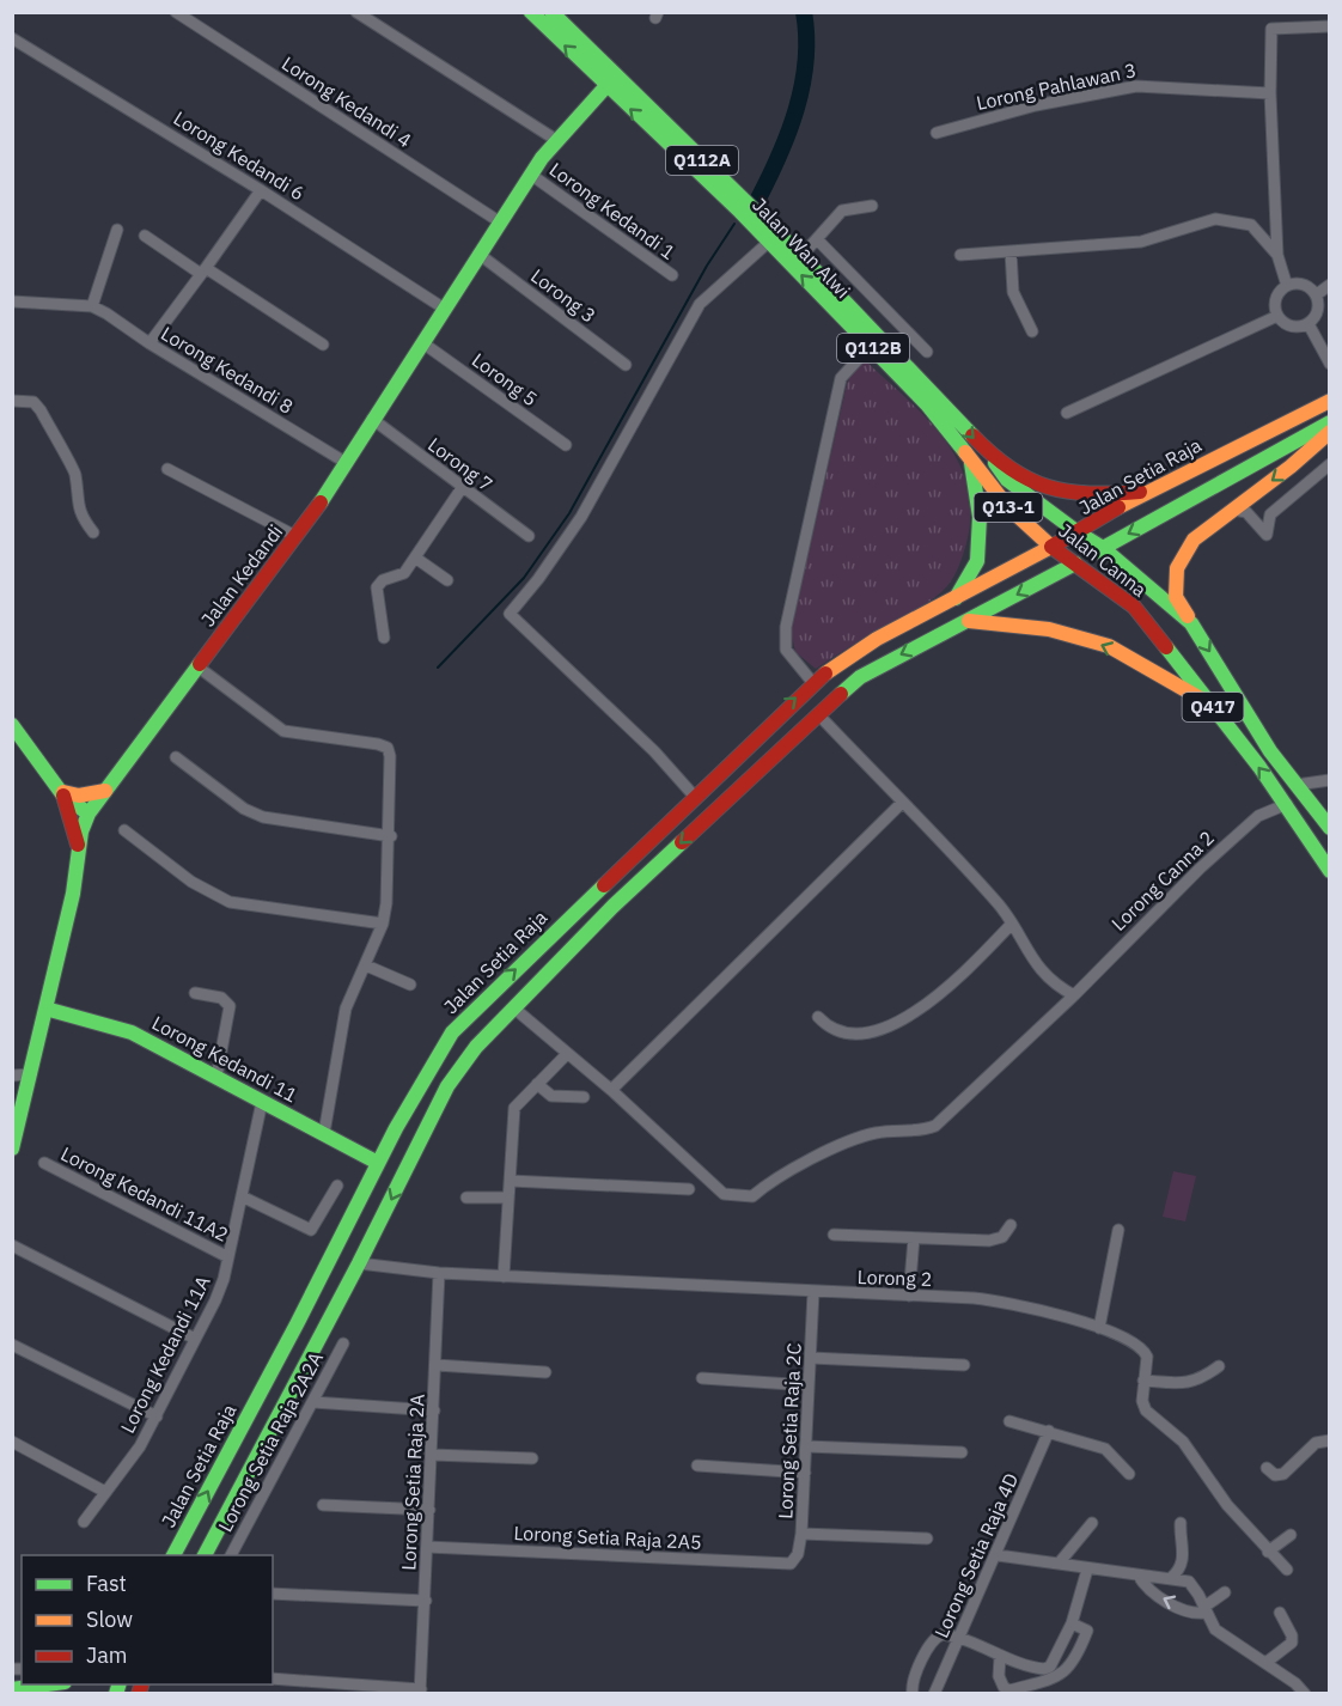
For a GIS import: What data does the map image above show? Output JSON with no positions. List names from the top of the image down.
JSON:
{
  "streets": {
    "main road": [
      "Q112A",
      "Jalan Wan Alwi",
      "Q112B",
      "Jalan Setia Raja",
      "Q13-1",
      "Jalan Canna",
      "Jalan Kedandi",
      "Q417",
      "Lorong Kedandi 11"
    ],
    "street": [
      "Lorong Pahlawan 3",
      "Lorong Kedandi 4",
      "Lorong Kedandi 6",
      "Lorong Kedandi 1",
      "Lorong 3",
      "Lorong Kedandi 8",
      "Lorong 5",
      "Lorong 7",
      "Lorong Canna 2",
      "Lorong Kedandi 11A2",
      "Lorong 2",
      "Lorong Kedandi 11A",
      "Lorong Setia Raja 2C",
      "Lorong Setia Raja 2A2A",
      "Lorong Setia Raja 2A",
      "Lorong Setia Raja 2A5",
      "Lorong Setia Raja 4D"
    ]
  },
  "crossings": [
    ["Lorong Kedandi 4", "Jalan Kedandi"],
    ["Lorong Kedandi 6", "Jalan Kedandi"],
    ["Lorong Kedandi 1", "Jalan Kedandi"],
    ["Jalan Wan Alwi", "Jalan Setia Raja"],
    ["Jalan Wan Alwi", "Jalan Canna"],
    ["Jalan Wan Alwi", "Jalan Kedandi"],
    ["Lorong 3", "Jalan Kedandi"],
    ["Lorong Kedandi 8", "Jalan Kedandi"],
    ["Lorong 5", "Jalan Kedandi"],
    ["Lorong 7", "Jalan Kedandi"],
    ["Jalan Setia Raja", "Jalan Canna"],
    ["Jalan Setia Raja", "Q417"],
    ["Jalan Setia Raja", "Lorong Kedandi 11"],
    ["Jalan Canna", "Q417"],
    ["Jalan Canna", "Lorong Canna 2"],
    ["Jalan Kedandi", "Lorong Kedandi 11"],
    ["Lorong Kedandi 11", "Lorong Kedandi 11A"],
    ["Lorong Kedandi 11A2", "Lorong Kedandi 11A"],
    ["Lorong 2", "Lorong Setia Raja 2C"],
    ["Lorong 2", "Lorong Setia Raja 2A"],
    ["Lorong Setia Raja 2C", "Lorong Setia Raja 2A5"],
    ["Lorong Setia Raja 2A", "Lorong Setia Raja 2A5"]
  ],
  "legend": ["Fast", "Slow", "Jam"]
}
